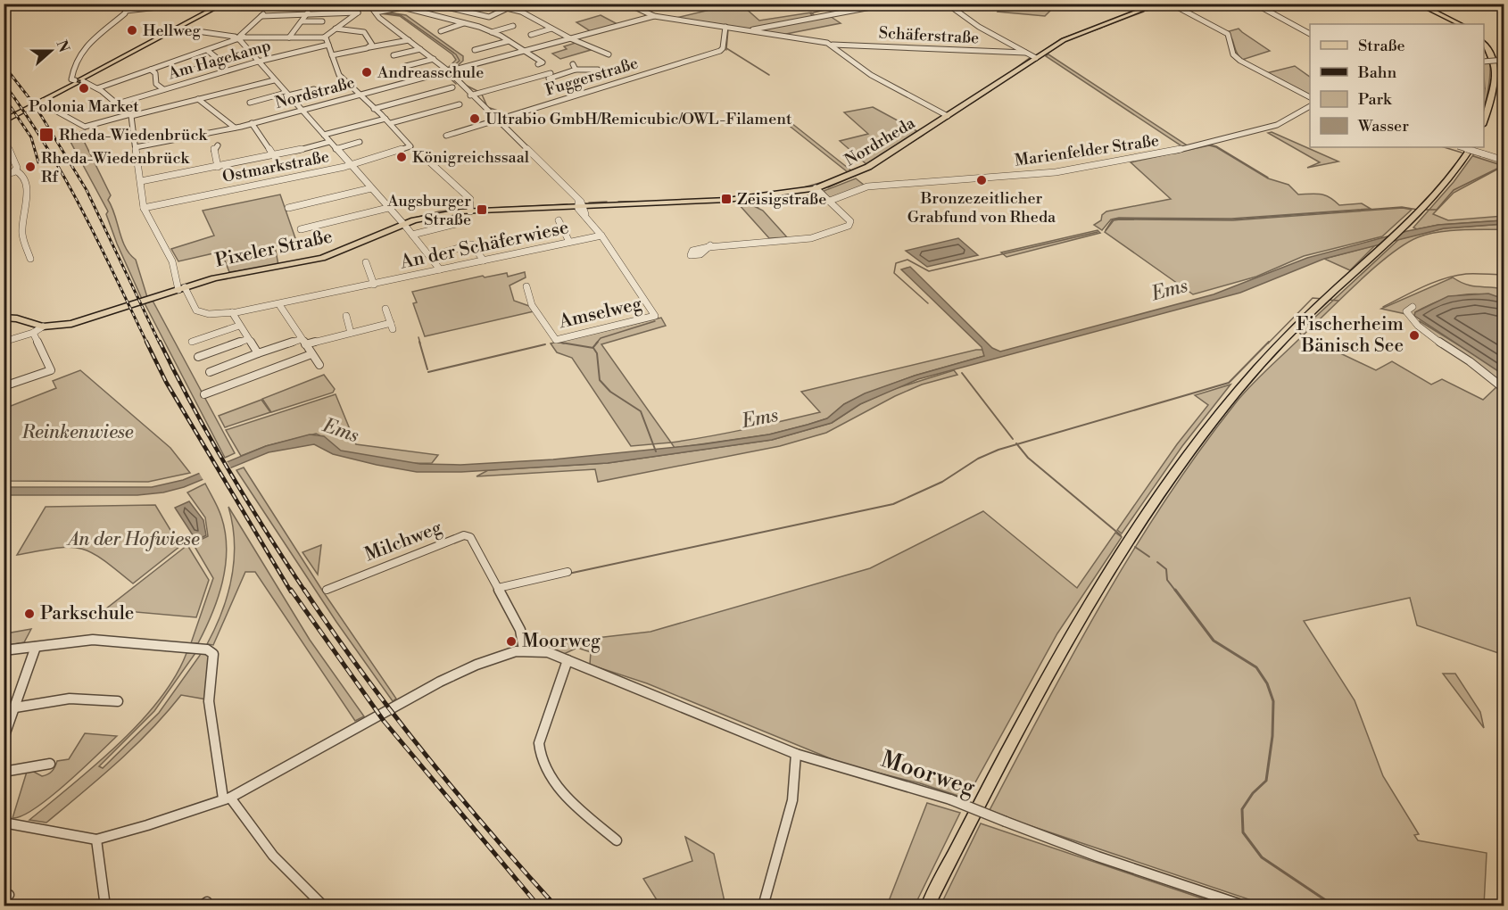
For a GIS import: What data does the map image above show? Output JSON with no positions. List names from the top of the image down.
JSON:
{
  "streets": {
    "main road": ["Nordrheda", "Pixeler Straße"],
    "street": [
      "Schäferstraße",
      "Am Hagekamp",
      "Fuggerstraße",
      "Nordstraße",
      "Marienfelder Straße",
      "Ostmarkstraße",
      "An der Schäferwiese",
      "Amselweg",
      "Milchweg",
      "Moorweg"
    ]
  },
  "crossings": [
    ["Schäferstraße", "Fuggerstraße"],
    ["Schäferstraße", "Nordstraße"],
    ["Schäferstraße", "Nordrheda"],
    ["Fuggerstraße", "Amselweg"],
    ["Nordstraße", "Amselweg"],
    ["Nordrheda", "Pixeler Straße"],
    ["Nordrheda", "Amselweg"],
    ["An der Schäferwiese", "Pixeler Straße"],
    ["An der Schäferwiese", "Amselweg"],
    ["Pixeler Straße", "Amselweg"],
    ["Milchweg", "Moorweg"]
  ],
  "water": ["Ems"],
  "parks": ["Reinkenwiese", "An der Hofwiese"],
  "places": {
    "other": [
      "Hellweg",
      "Andreasschule",
      "Polonia Market",
      "Ultrabio GmbH/Remicubic/OWL-Filament",
      "Königreichssaal",
      "Rheda-Wiedenbrück Rf",
      "Bronzezeitlicher Grabfund von Rheda",
      "Fischerheim Bänisch See",
      "Parkschule",
      "Moorweg"
    ],
    "transit": ["Rheda-Wiedenbrück", "Zeisigstraße", "Augsburger Straße"]
  },
  "legend": [
    "Straße",
    "Bahn",
    "Park",
    "Wasser"
  ],
  "north": "right"
}
